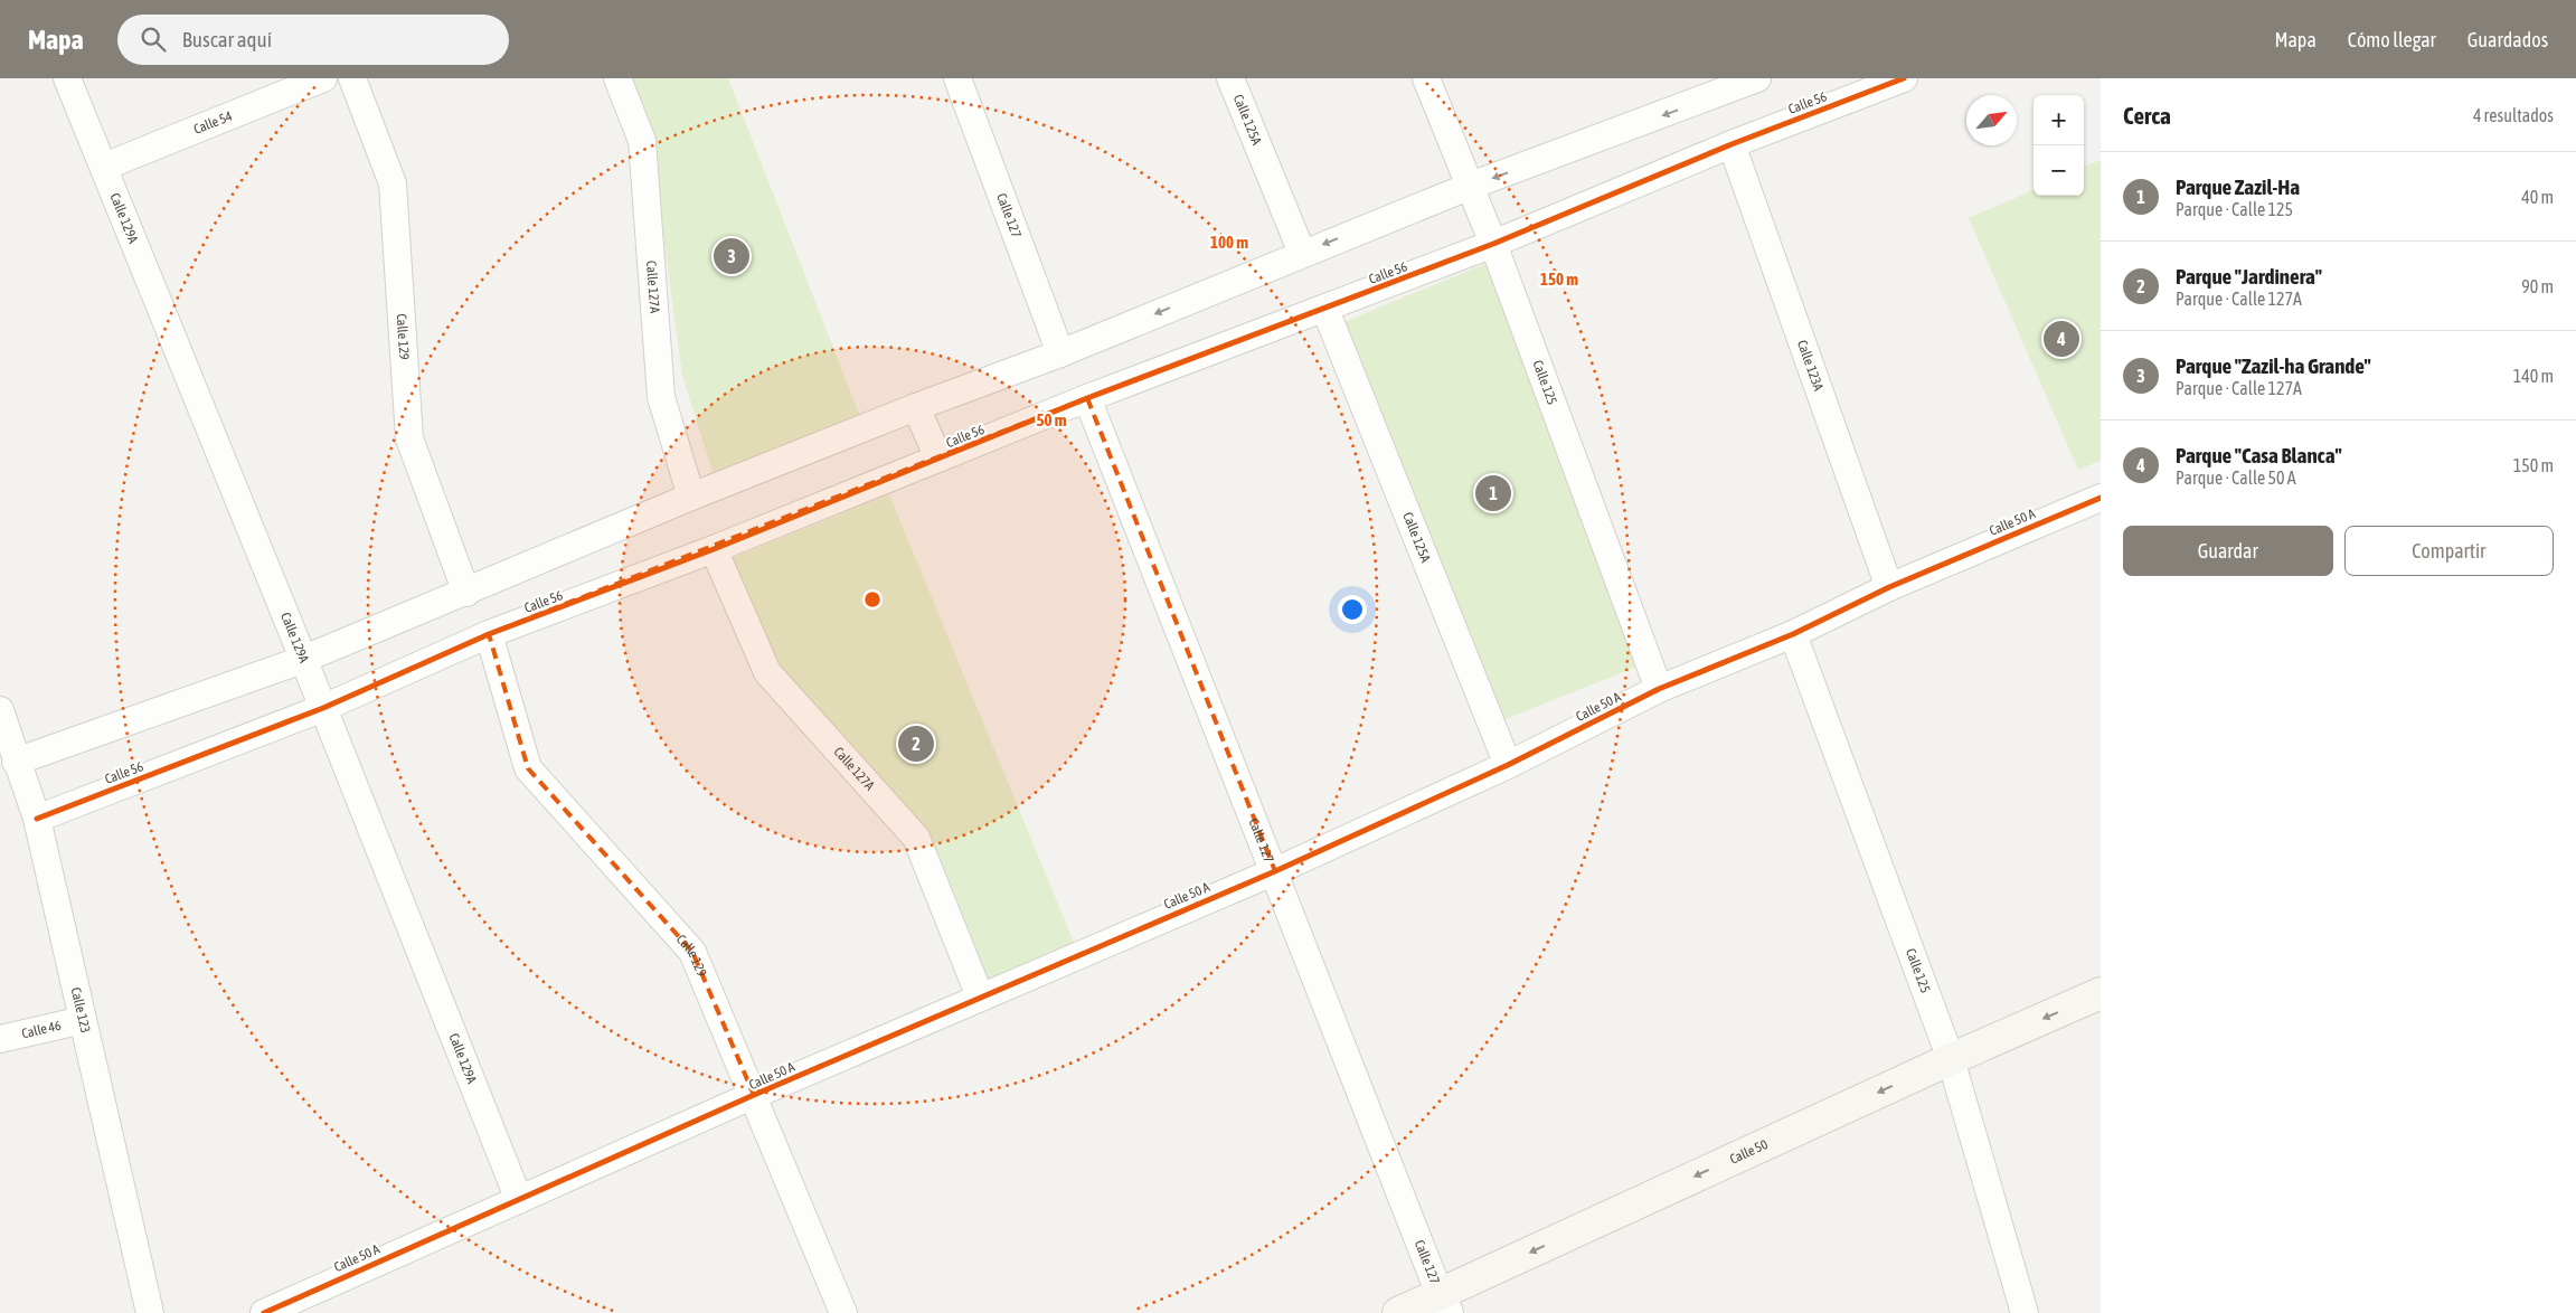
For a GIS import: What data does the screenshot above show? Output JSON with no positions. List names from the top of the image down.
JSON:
{
  "streets": {
    "main road": ["Calle 50"],
    "street": [
      "Calle 56",
      "Calle 125A",
      "Calle 54",
      "Calle 127",
      "Calle 129A",
      "Calle 127A",
      "Calle 129",
      "Calle 123A",
      "Calle 125",
      "Calle 50 A",
      "Calle 123",
      "Calle 46"
    ]
  },
  "crossings": [
    ["Calle 56", "Calle 125A"],
    ["Calle 56", "Calle 127"],
    ["Calle 56", "Calle 129A"],
    ["Calle 56", "Calle 127A"],
    ["Calle 56", "Calle 129"],
    ["Calle 56", "Calle 123A"],
    ["Calle 56", "Calle 125"],
    ["Calle 56", "Calle 123"],
    ["Calle 125A", "Calle 50 A"],
    ["Calle 54", "Calle 129A"],
    ["Calle 127", "Calle 50 A"],
    ["Calle 127", "Calle 50"],
    ["Calle 129A", "Calle 50 A"],
    ["Calle 127A", "Calle 50 A"],
    ["Calle 129", "Calle 50 A"],
    ["Calle 123A", "Calle 50 A"],
    ["Calle 125", "Calle 50 A"],
    ["Calle 125", "Calle 50"],
    ["Calle 123", "Calle 46"]
  ],
  "one_way": ["Calle 50"],
  "north": "top right",
  "page": {
    "header": "Mapa",
    "search": "Buscar aquí",
    "nav": ["Mapa", "Cómo llegar", "Guardados"],
    "heading": ["Cerca", "4 resultados"],
    "map_buttons": ["+", "−"],
    "list": [
      {
        "mark": "1",
        "name": "Parque Zazil-Ha",
        "note": "Parque · Calle 125",
        "value": "40 m"
      },
      {
        "mark": "2",
        "name": "Parque \"Jardinera\"",
        "note": "Parque · Calle 127A",
        "value": "90 m"
      },
      {
        "mark": "3",
        "name": "Parque \"Zazil-ha Grande\"",
        "note": "Parque · Calle 127A",
        "value": "140 m"
      },
      {
        "mark": "4",
        "name": "Parque \"Casa Blanca\"",
        "note": "Parque · Calle 50 A",
        "value": "150 m"
      }
    ],
    "pins": [
      "3",
      "4",
      "1",
      "2"
    ],
    "buttons": ["Guardar", "Compartir"]
  },
  "rings": ["100 m", "150 m", "50 m"]
}
